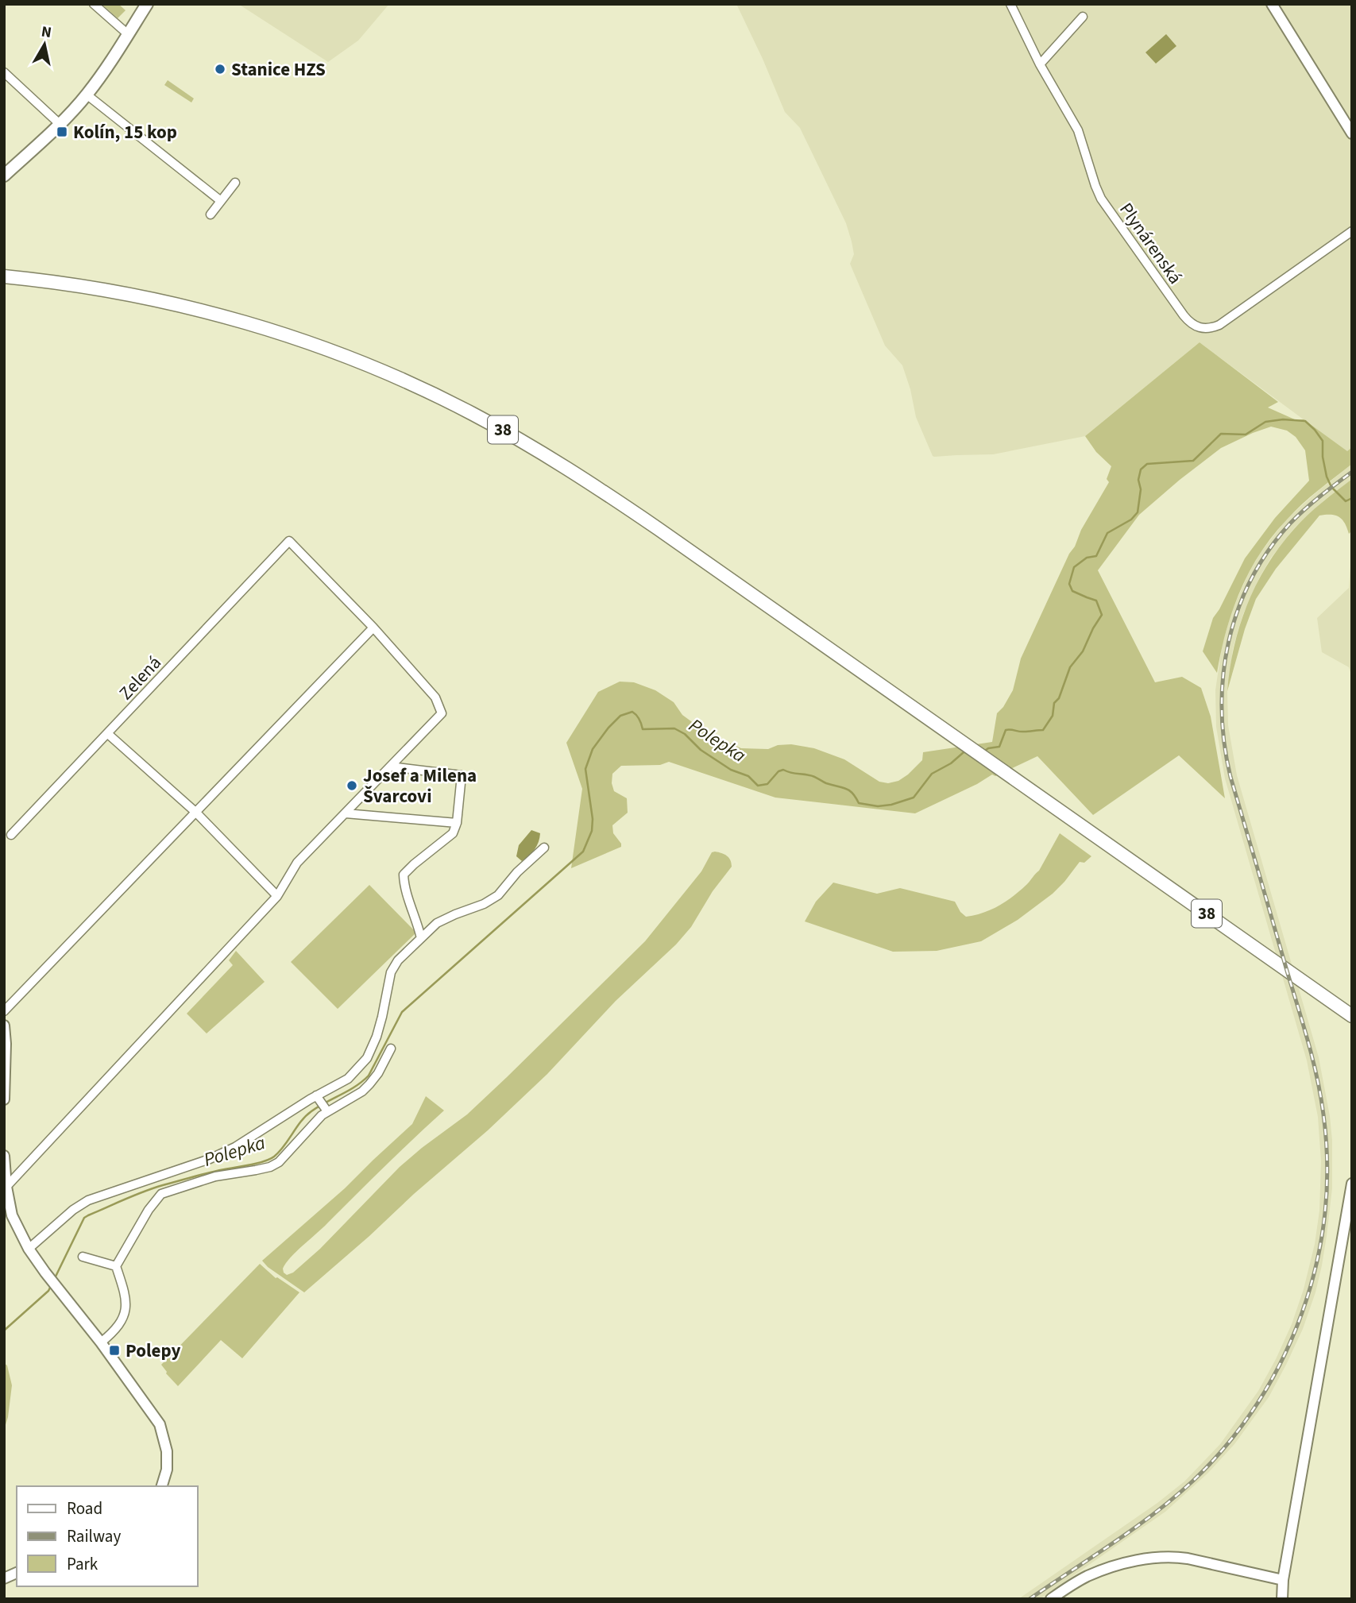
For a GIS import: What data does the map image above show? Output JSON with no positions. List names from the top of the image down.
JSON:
{
  "streets": {
    "main road": ["38"],
    "street": ["Plynárenská", "Zelená"]
  },
  "water": ["Polepka"],
  "places": {
    "other": ["Stanice HZS", "Josef a Milena Švarcovi"],
    "transit": ["Kolín, 15 kop", "Polepy"]
  },
  "legend": ["Road", "Railway", "Park"],
  "north": "top"
}
